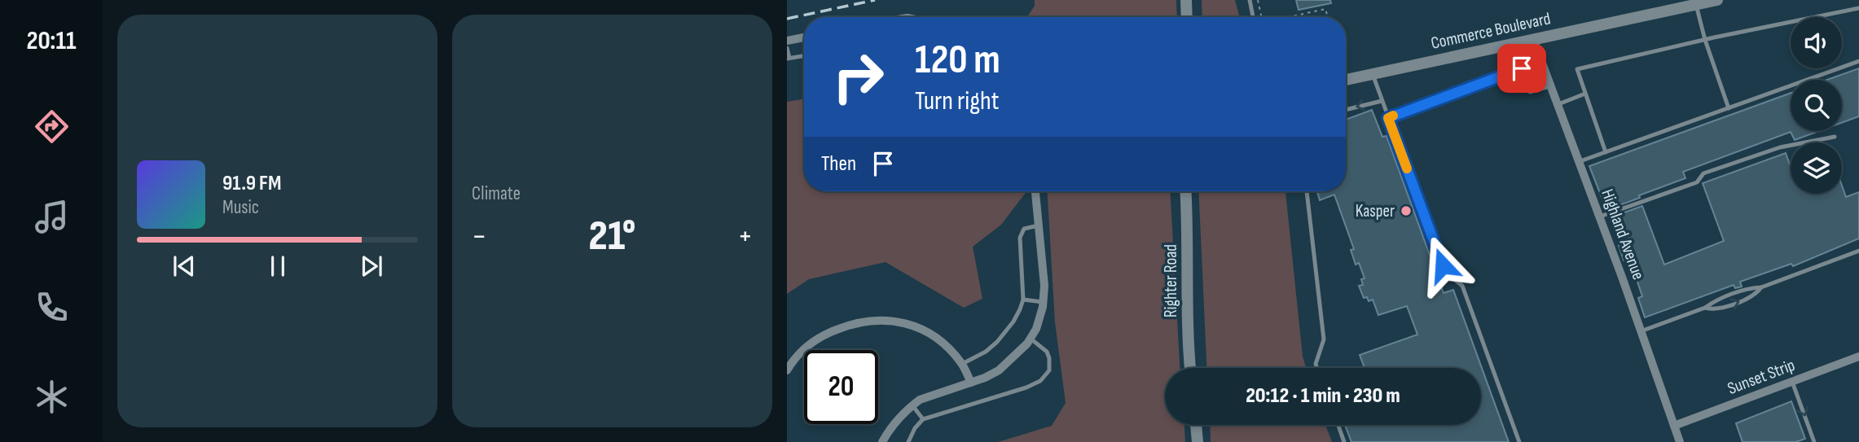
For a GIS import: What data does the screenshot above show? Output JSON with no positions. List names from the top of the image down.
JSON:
{
  "streets": {
    "street": [
      "Commerce Boulevard",
      "Highland Avenue",
      "Righter Road",
      "Sunset Strip"
    ]
  },
  "crossings": [
    ["Commerce Boulevard", "Highland Avenue"],
    ["Highland Avenue", "Sunset Strip"]
  ],
  "places": ["Kasper"],
  "page": {
    "tabs": "20:11",
    "tile": "Climate",
    "turn": ["120 m", "Turn right"],
    "then": "Then",
    "song": ["91.9 FM", "Music"],
    "heat": ["−", "21°", "+"],
    "limit": "20",
    "trip": "20:12 · 1 min · 230 m"
  }
}
